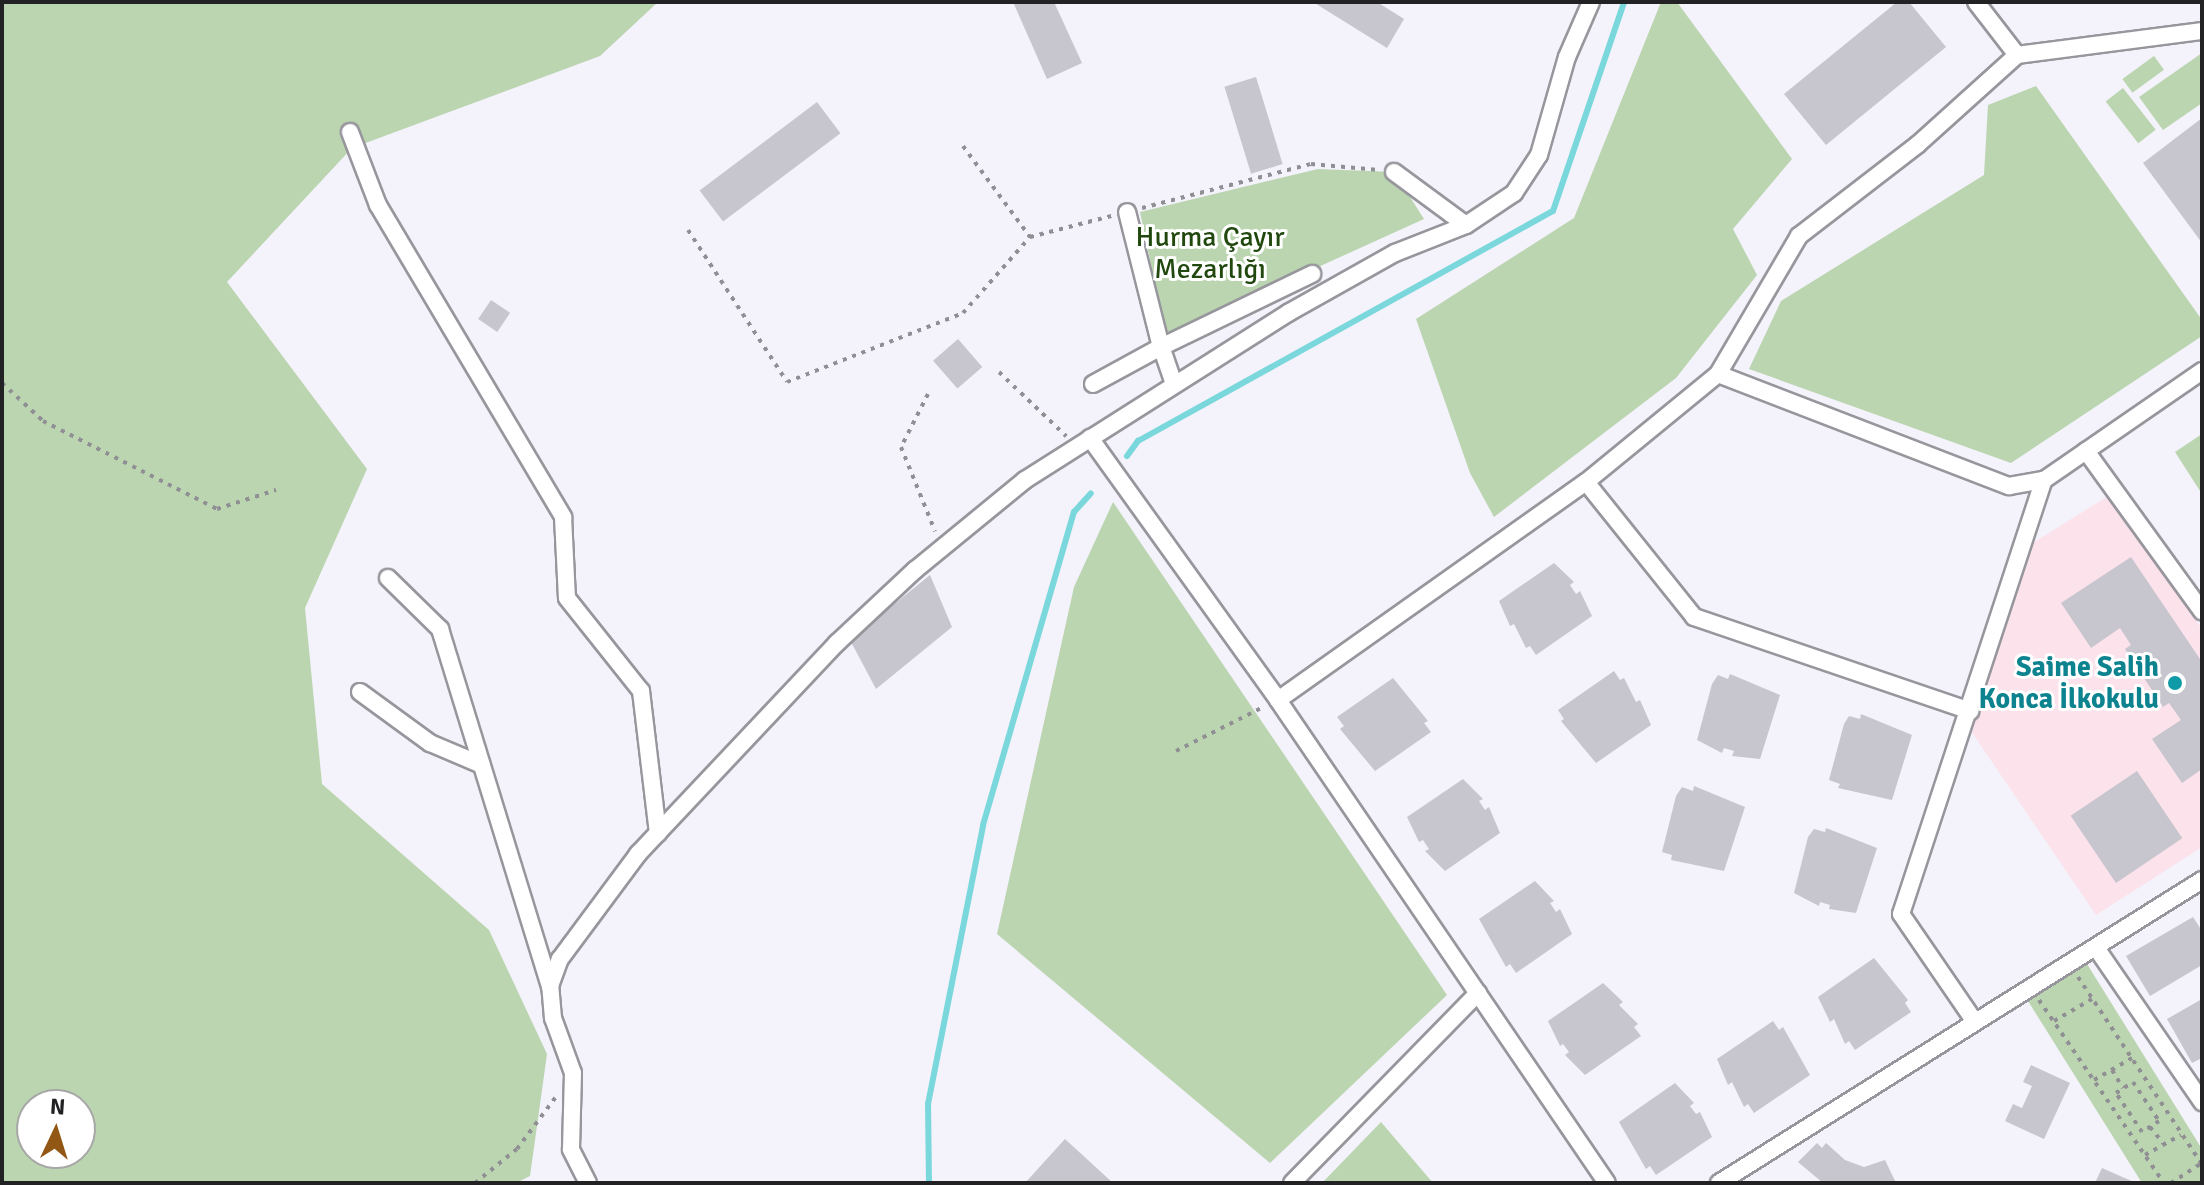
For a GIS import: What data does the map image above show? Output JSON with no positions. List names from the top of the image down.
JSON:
{
  "parks": ["Hurma Çayır Mezarlığı"],
  "places": ["Saime Salih Konca İlkokulu"],
  "north": "top"
}
